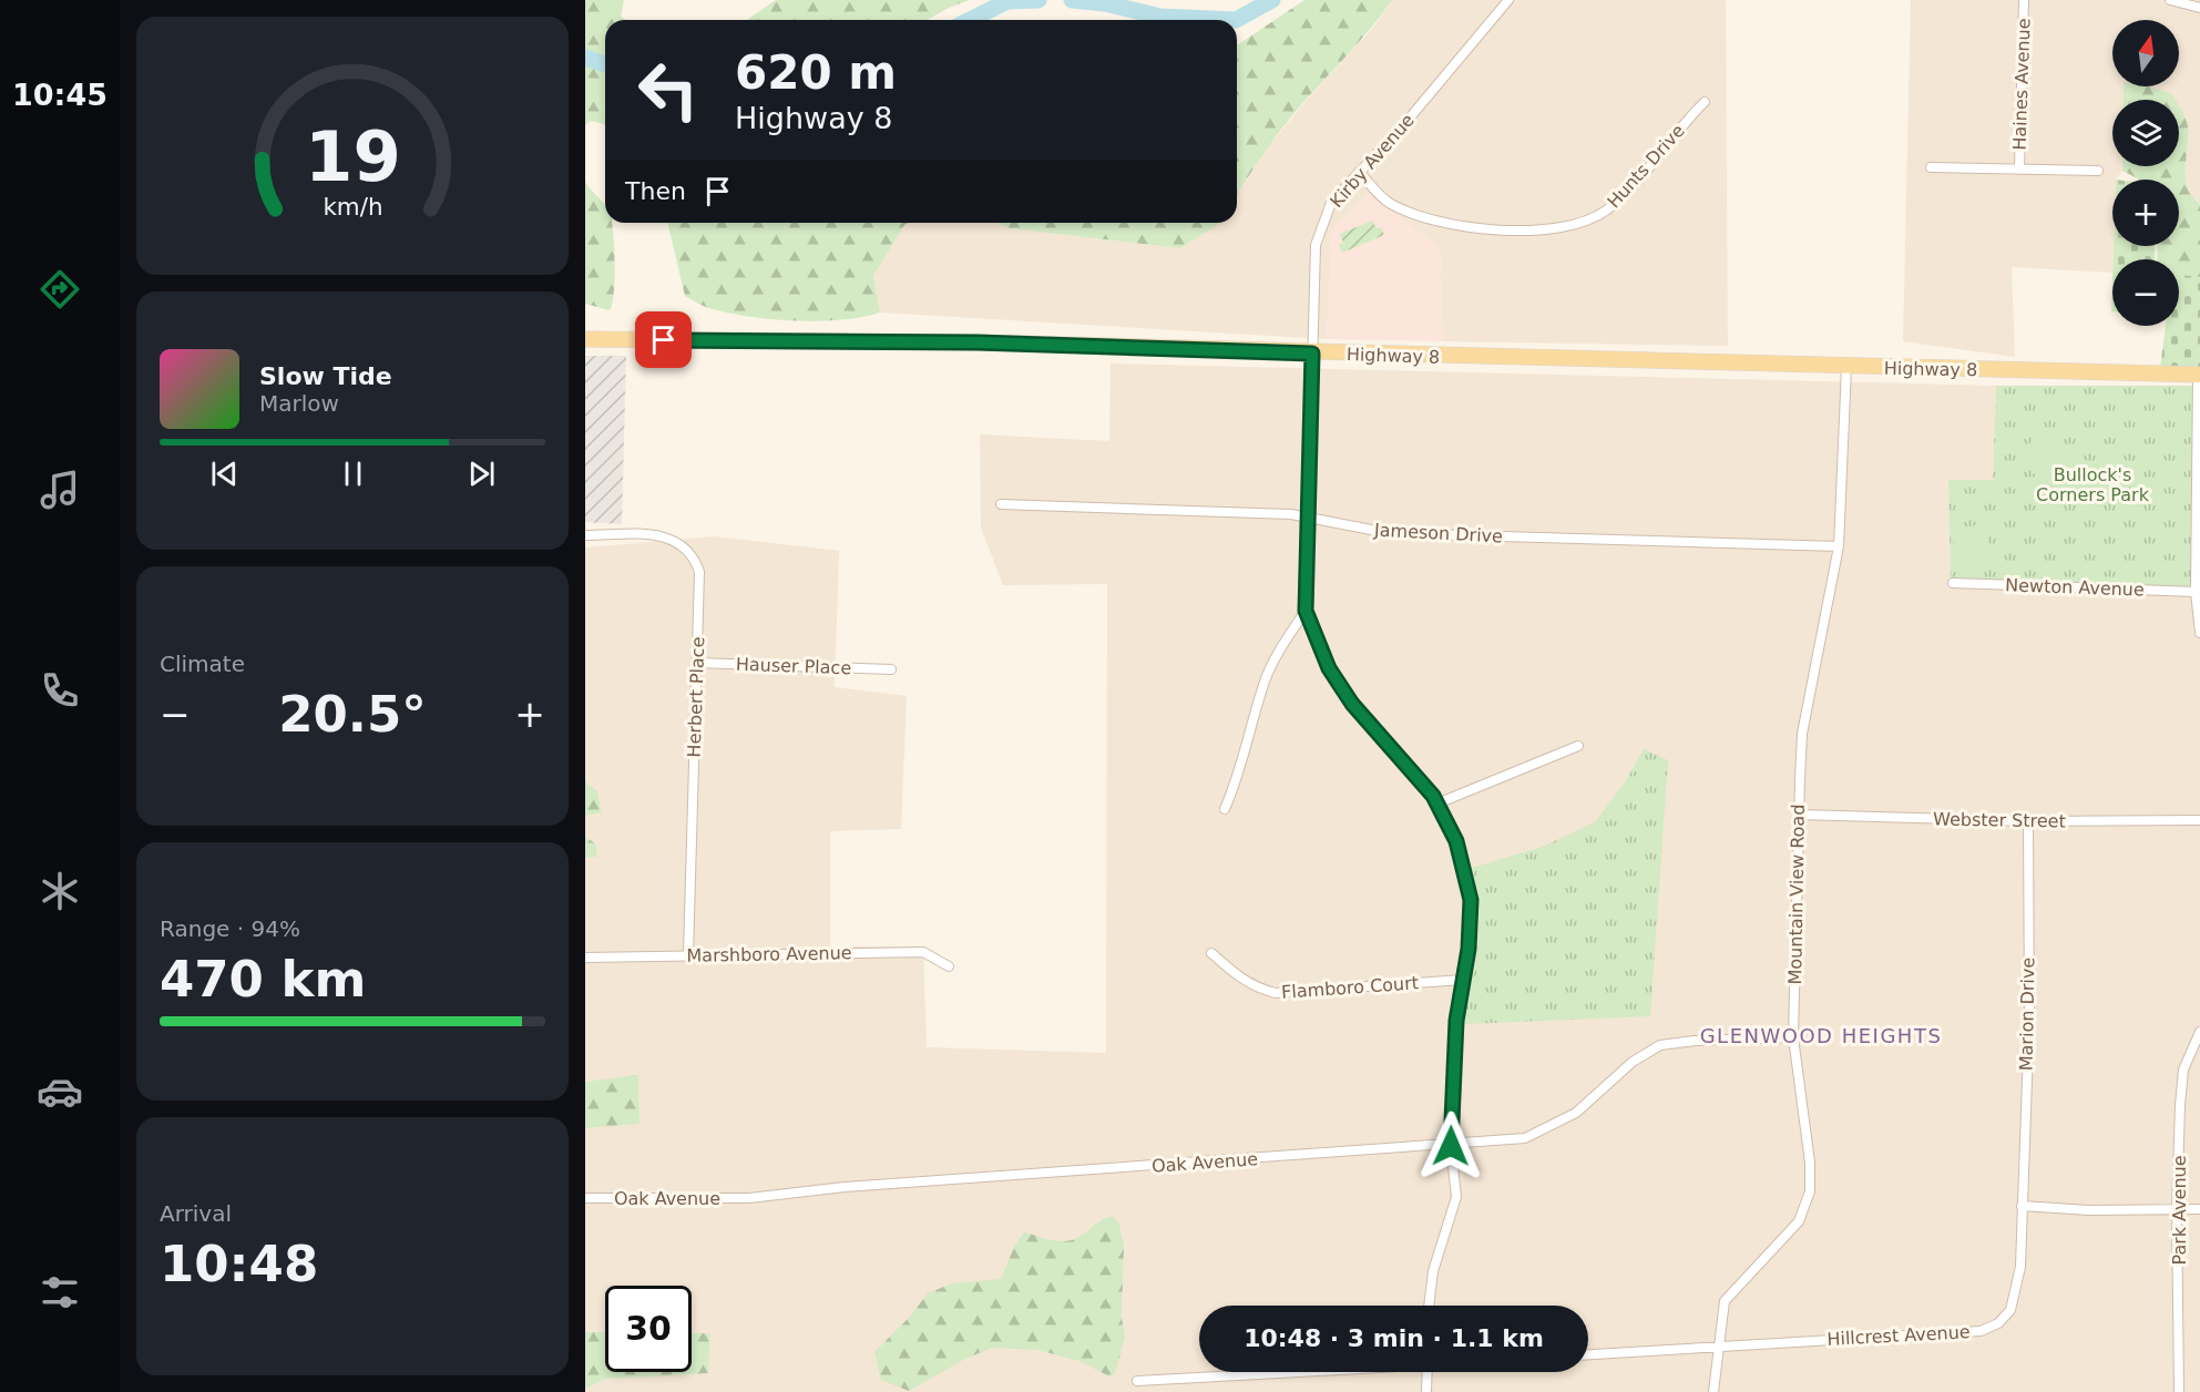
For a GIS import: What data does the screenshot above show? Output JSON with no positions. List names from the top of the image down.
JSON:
{
  "streets": {
    "main road": ["Highway 8"],
    "street": [
      "Haines Avenue",
      "Kirby Avenue",
      "Hunts Drive",
      "Jameson Drive",
      "Newton Avenue",
      "Hauser Place",
      "Herbert Place",
      "Webster Street",
      "Mountain View Road",
      "Marshboro Avenue",
      "Flamboro Court",
      "Marion Drive",
      "Oak Avenue",
      "Park Avenue",
      "Hillcrest Avenue"
    ]
  },
  "crossings": [
    ["Kirby Avenue", "Hunts Drive"],
    ["Kirby Avenue", "Highway 8"],
    ["Kirby Avenue", "Jameson Drive"],
    ["Highway 8", "Mountain View Road"],
    ["Jameson Drive", "Mountain View Road"],
    ["Hauser Place", "Herbert Place"],
    ["Herbert Place", "Marshboro Avenue"],
    ["Webster Street", "Mountain View Road"],
    ["Webster Street", "Marion Drive"],
    ["Mountain View Road", "Oak Avenue"],
    ["Mountain View Road", "Hillcrest Avenue"],
    ["Marion Drive", "Hillcrest Avenue"]
  ],
  "districts": ["GLENWOOD HEIGHTS"],
  "parks": ["Bullock's Corners Park"],
  "north": "top",
  "page": {
    "tabs": "10:45",
    "map_buttons": ["+", "−"],
    "turn": ["620 m", "Highway 8"],
    "then": "Then",
    "song": ["Slow Tide", "Marlow"],
    "tile": [
      "Climate",
      ["Range · 94%", "470 km"],
      ["Arrival", "10:48"]
    ],
    "heat": ["−", "20.5°", "+"],
    "limit": "30",
    "trip": "10:48 · 3 min · 1.1 km",
    "gauge": ["19", "km/h"]
  }
}
